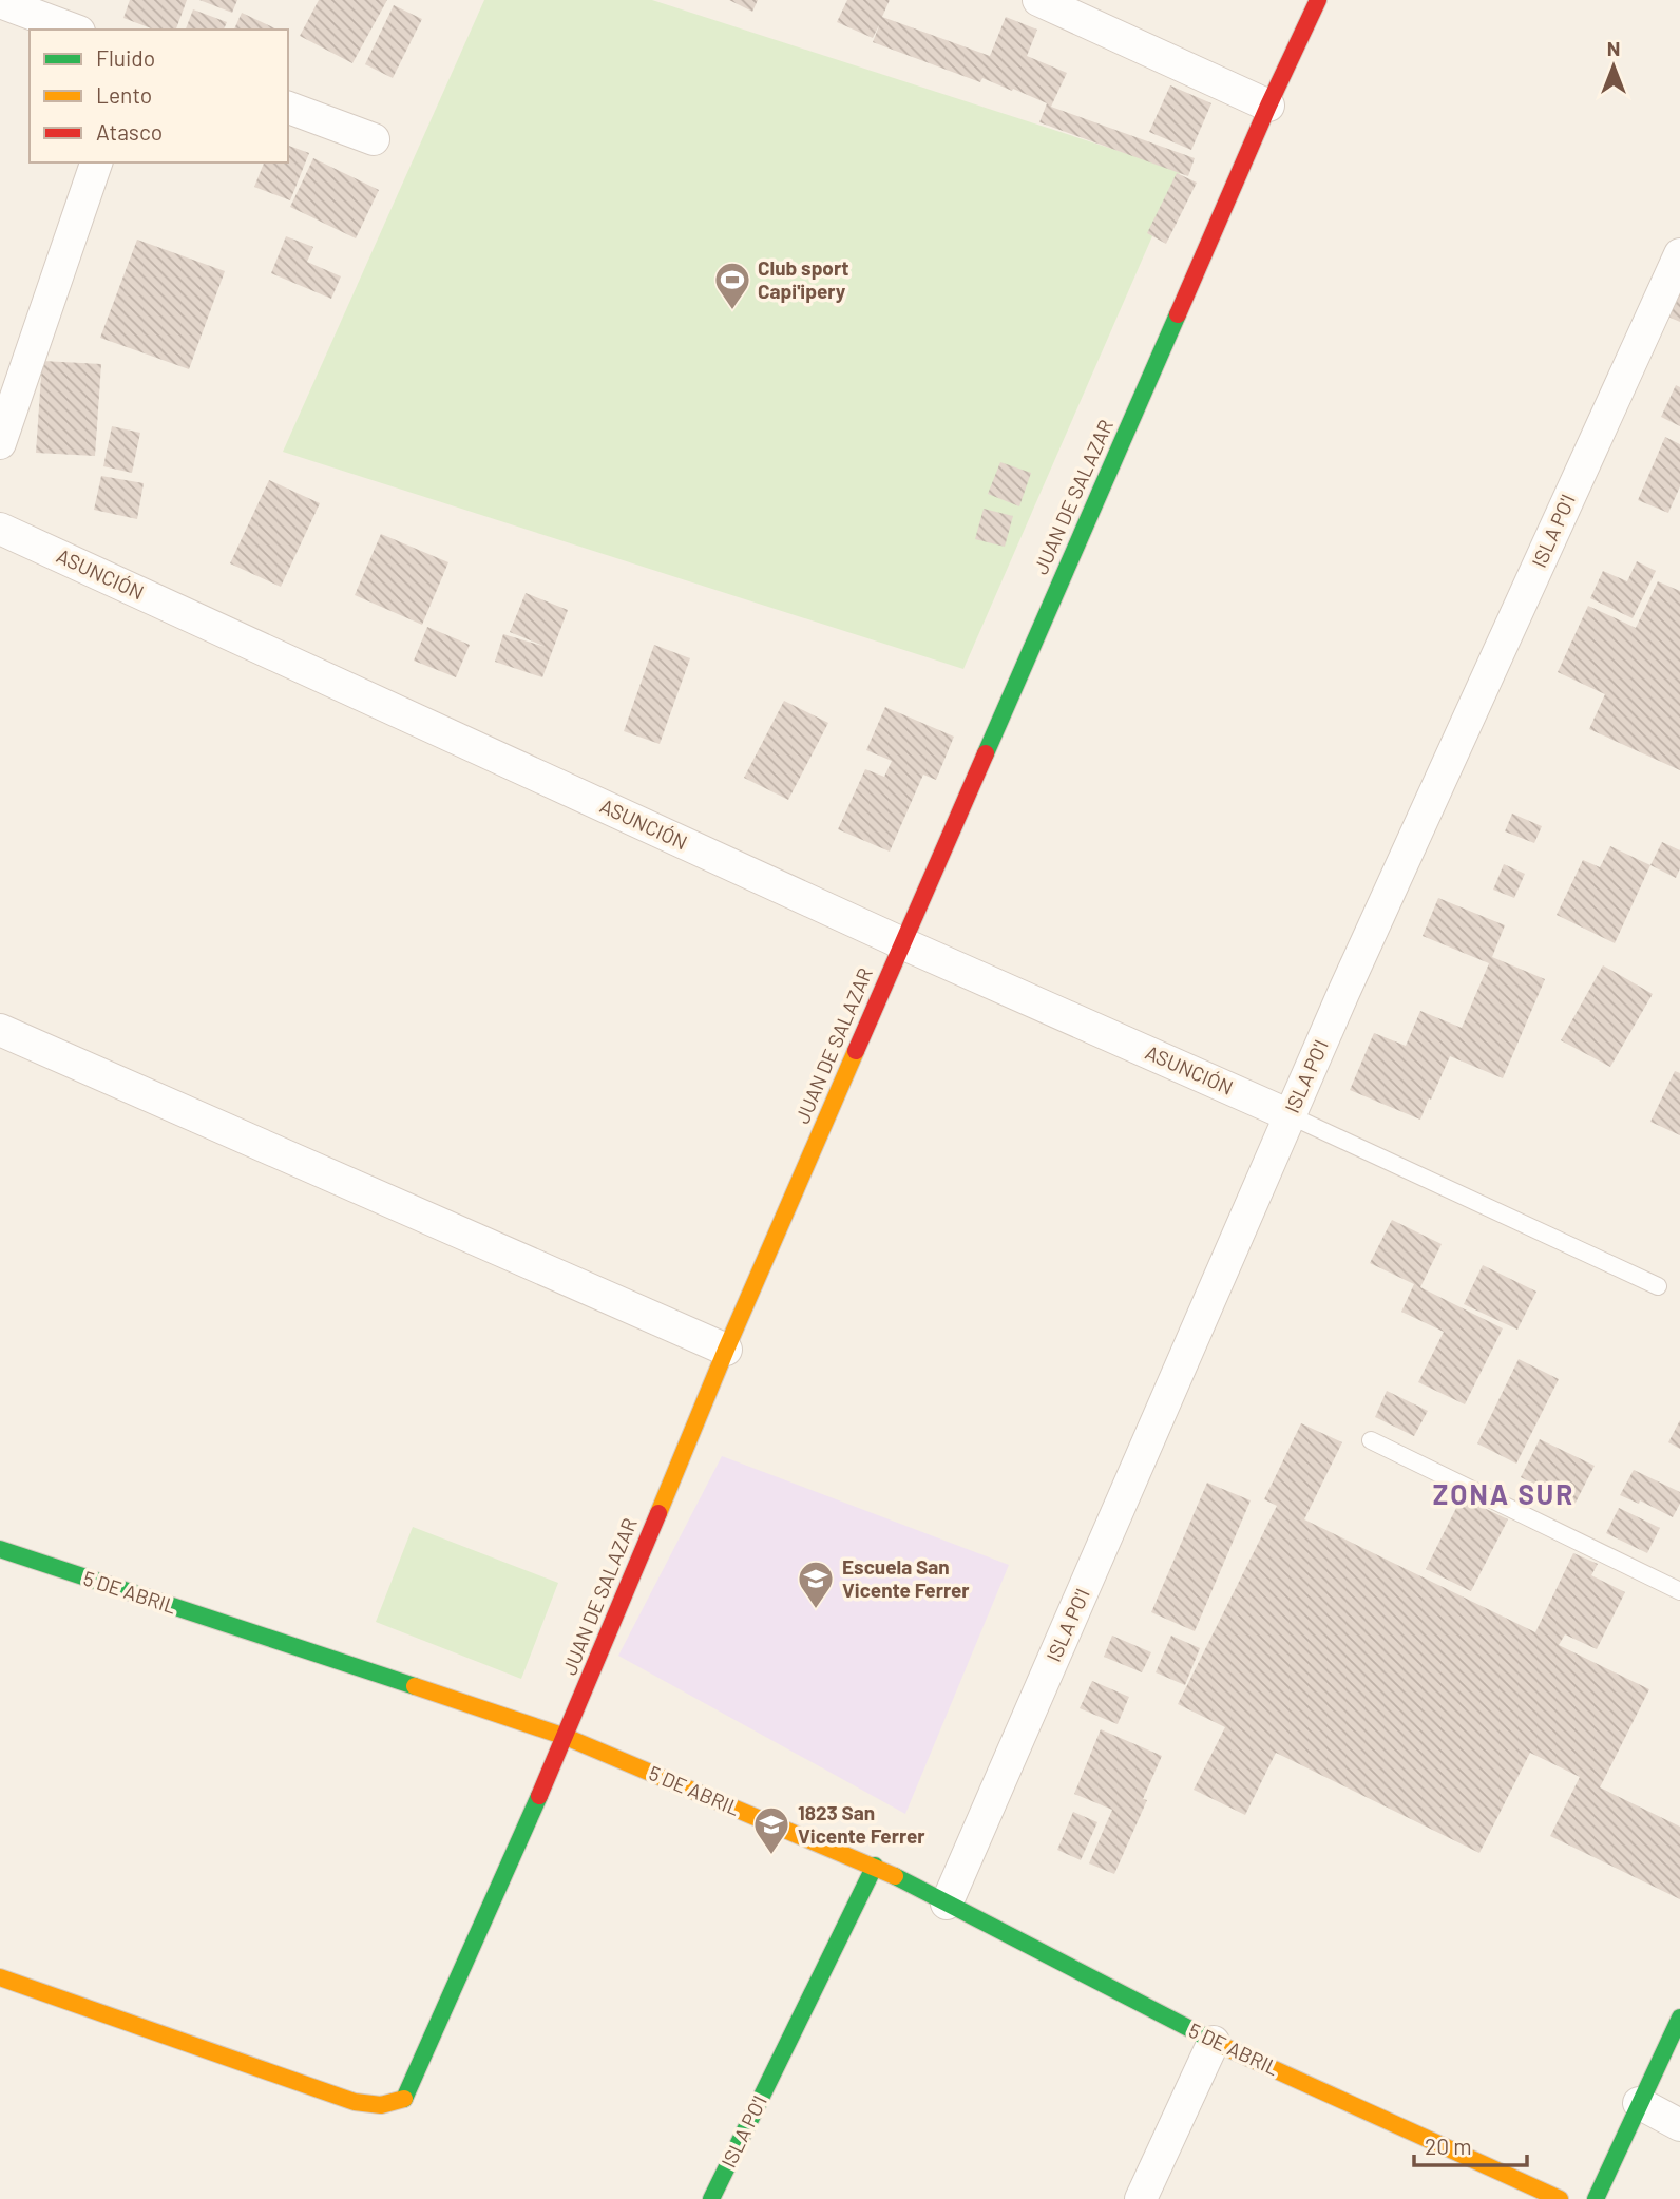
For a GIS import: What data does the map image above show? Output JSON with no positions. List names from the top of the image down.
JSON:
{
  "streets": {
    "street": [
      "JUAN DE SALAZAR",
      "ISLA PO'I",
      "ASUNCIÓN",
      "5 DE ABRIL"
    ]
  },
  "crossings": [
    ["JUAN DE SALAZAR", "ASUNCIÓN"],
    ["JUAN DE SALAZAR", "5 DE ABRIL"],
    ["ISLA PO'I", "ASUNCIÓN"],
    ["ISLA PO'I", "5 DE ABRIL"]
  ],
  "districts": ["ZONA SUR"],
  "places": {
    "sports": ["Club sport Capi'ipery"],
    "school or university": ["Escuela San Vicente Ferrer", "1823 San Vicente Ferrer"]
  },
  "legend": ["Fluido", "Lento", "Atasco"],
  "scale_bar": "20 m",
  "north": "top"
}
